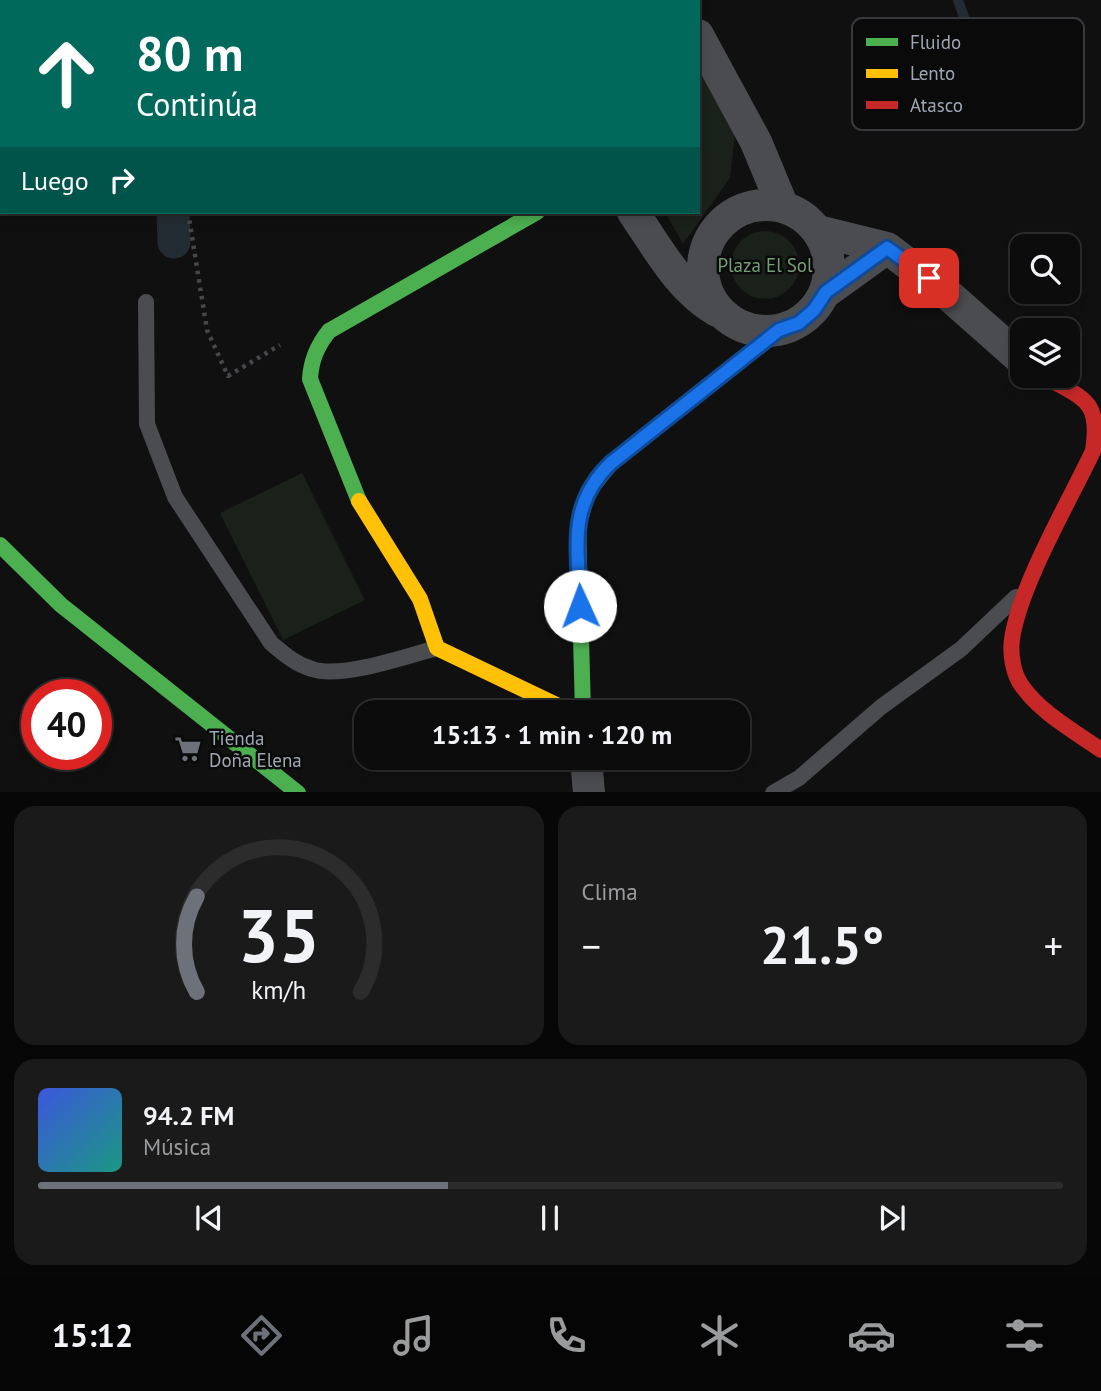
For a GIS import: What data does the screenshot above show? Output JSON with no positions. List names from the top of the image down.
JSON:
{
  "parks": ["Plaza El Sol"],
  "places": {
    "supermarket": ["Tienda Doña Elena"]
  },
  "legend": ["Fluido", "Lento", "Atasco"],
  "page": {
    "turn": ["80 m", "Continúa"],
    "then": "Luego",
    "limit": "40",
    "trip": "15:13 · 1 min · 120 m",
    "tile": "Clima",
    "heat": ["−", "21.5°", "+"],
    "song": ["94.2 FM", "Música"],
    "tabs": "15:12",
    "gauge": ["35", "km/h"]
  }
}
